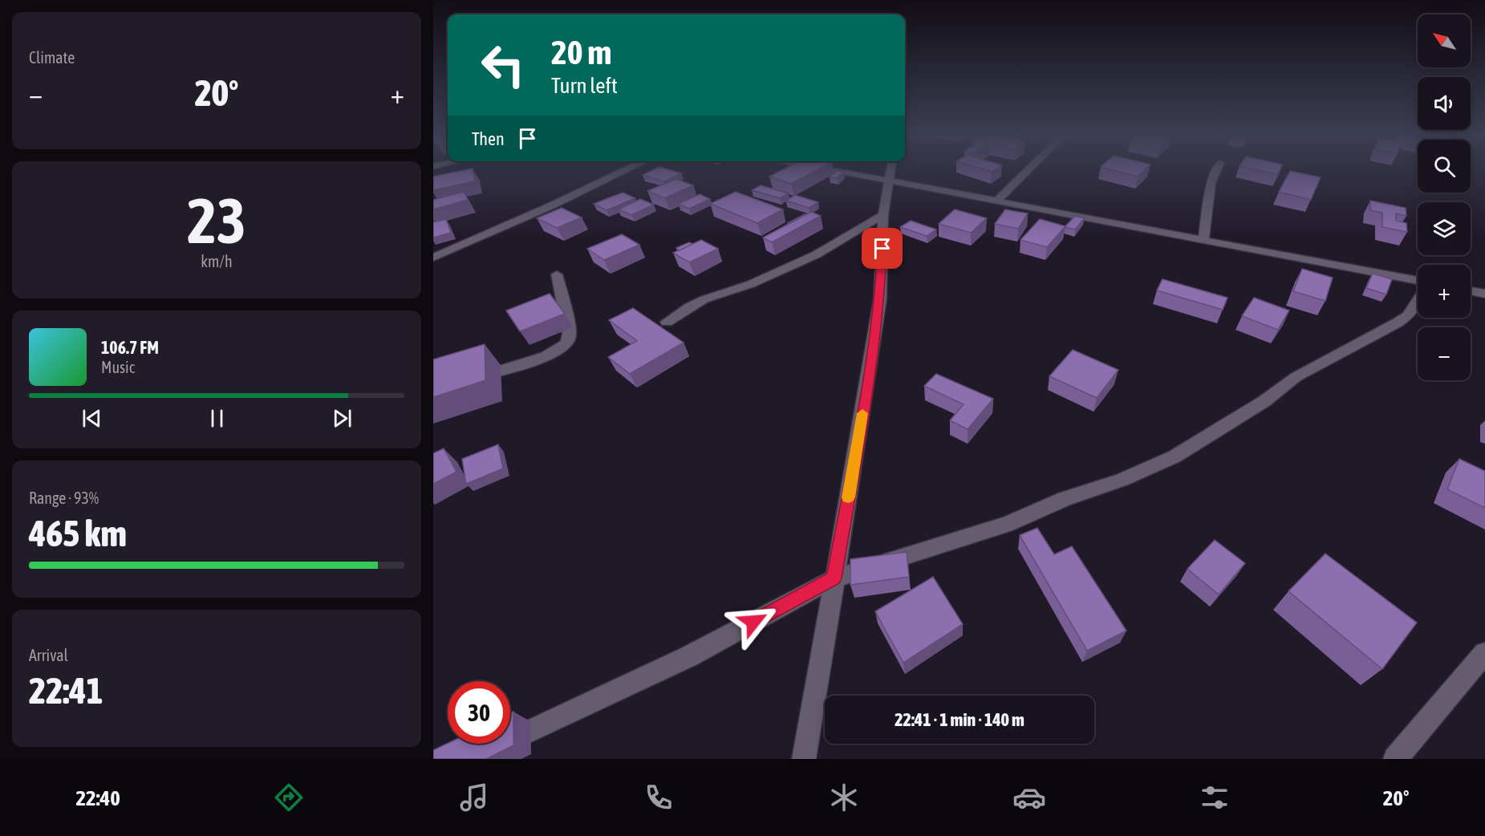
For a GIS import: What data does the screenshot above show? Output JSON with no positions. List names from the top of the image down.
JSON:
{
  "north": "top left",
  "page": {
    "tile": [
      "Climate",
      ["23", "km/h"],
      ["Range · 93%", "465 km"],
      ["Arrival", "22:41"]
    ],
    "map_buttons": ["+", "−"],
    "turn": ["20 m", "Turn left"],
    "heat": ["−", "20°", "+"],
    "then": "Then",
    "song": ["106.7 FM", "Music"],
    "limit": "30",
    "trip": "22:41 · 1 min · 140 m",
    "tabs": ["22:40", "20°"]
  }
}
